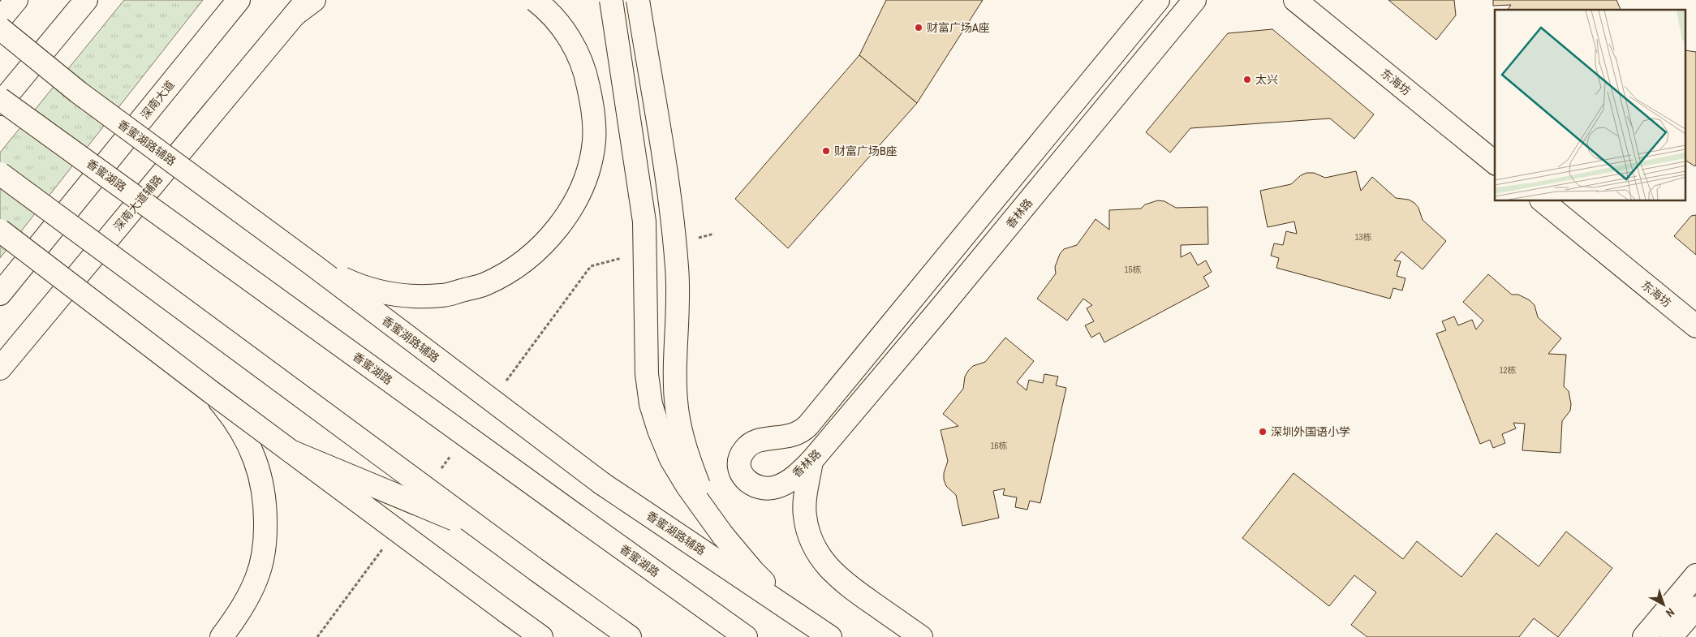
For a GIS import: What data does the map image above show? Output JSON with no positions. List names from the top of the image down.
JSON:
{
  "streets": {
    "main road": [
      "东海坊",
      "深南大道",
      "香蜜湖路辅路",
      "香蜜湖路",
      "深南大道辅路",
      "香林路"
    ]
  },
  "places": [
    "财富广场A座",
    "太兴",
    "财富广场B座",
    "深圳外国语小学"
  ],
  "house_numbers": [
    "13栋",
    "15栋",
    "12栋",
    "16栋"
  ],
  "north": "bottom right"
}
